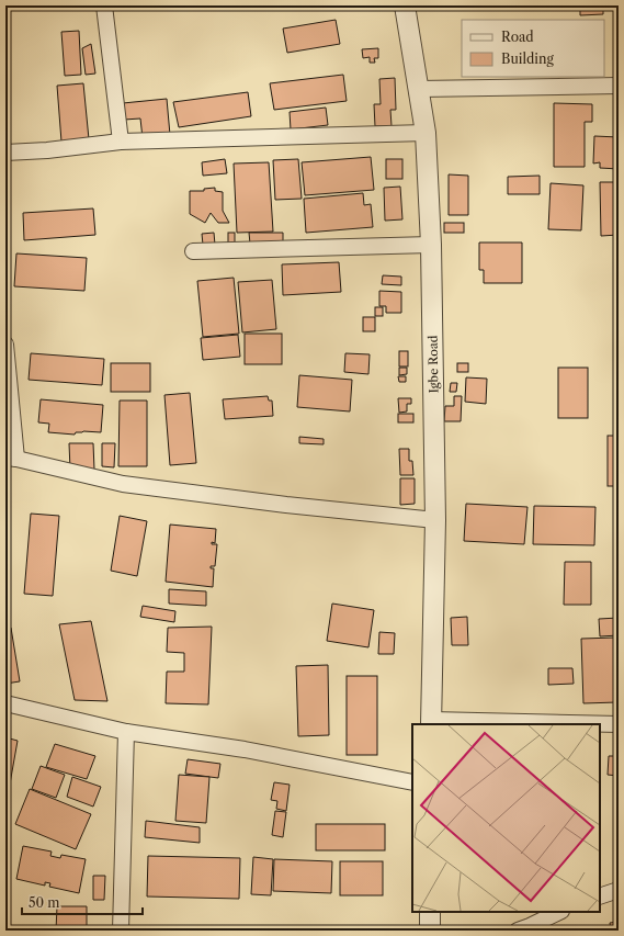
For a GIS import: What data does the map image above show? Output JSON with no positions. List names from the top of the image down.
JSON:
{
  "streets": {
    "street": ["Igbe Road"]
  },
  "legend": ["Road", "Building"],
  "scale_bar": "50 m"
}
